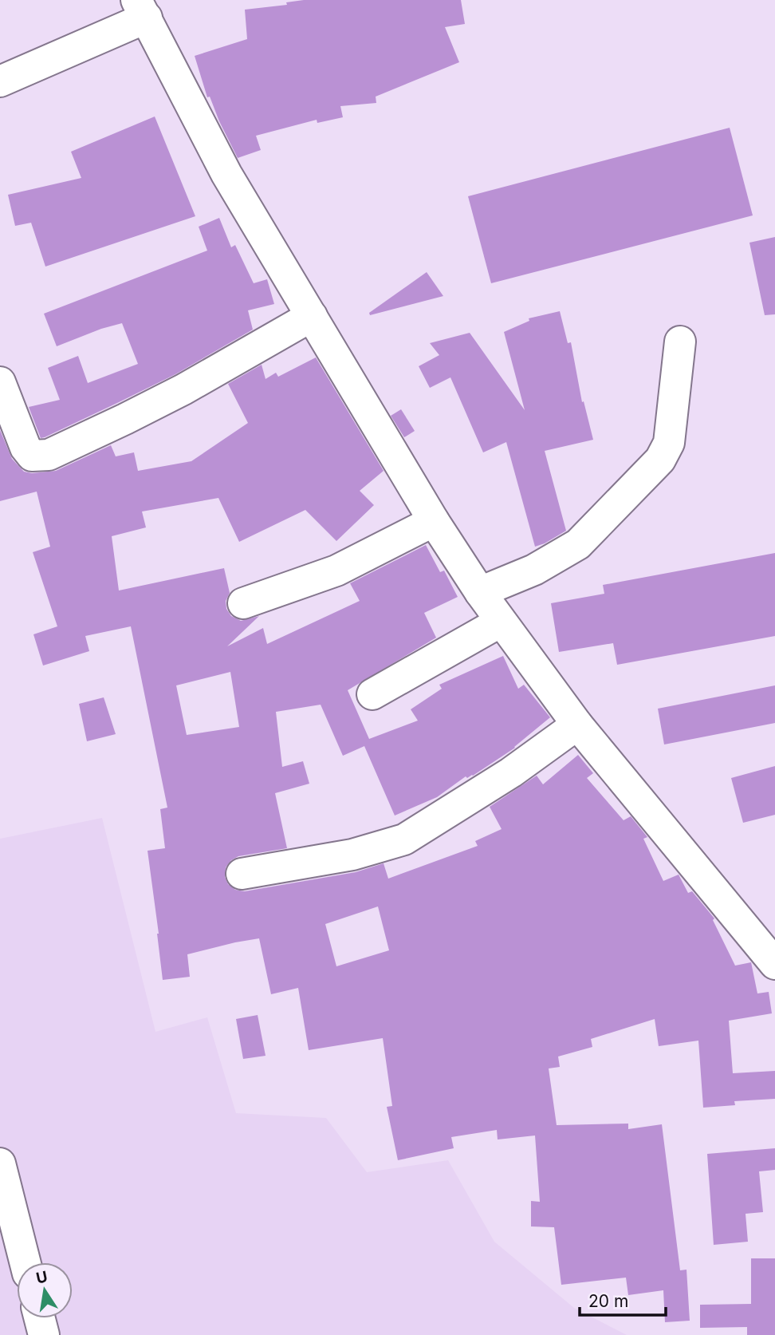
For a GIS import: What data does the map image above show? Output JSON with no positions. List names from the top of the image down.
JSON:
{
  "scale_bar": "20 m",
  "north": "top"
}
